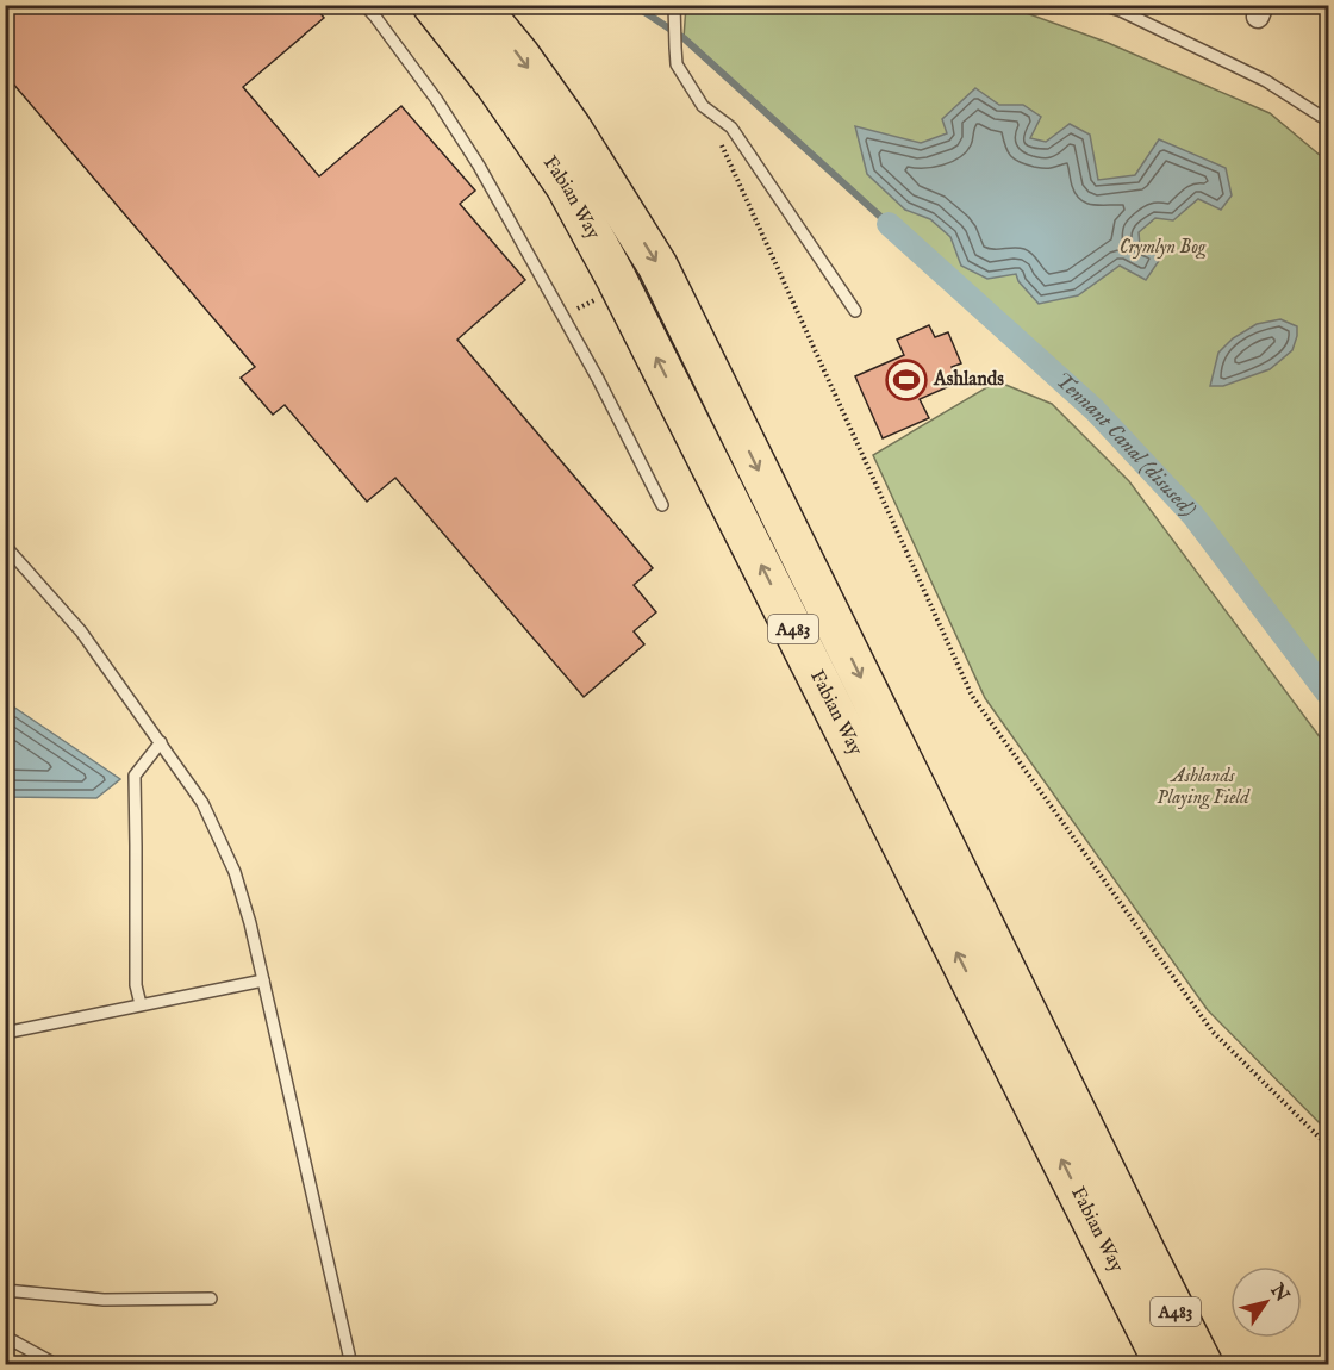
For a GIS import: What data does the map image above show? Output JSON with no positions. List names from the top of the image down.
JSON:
{
  "streets": {
    "highway": ["Fabian Way", "A483"]
  },
  "water": ["Tennant Canal (disused)"],
  "parks": ["Crymlyn Bog", "Ashlands Playing Field"],
  "places": {
    "sports": ["Ashlands"]
  },
  "north": "top right"
}
